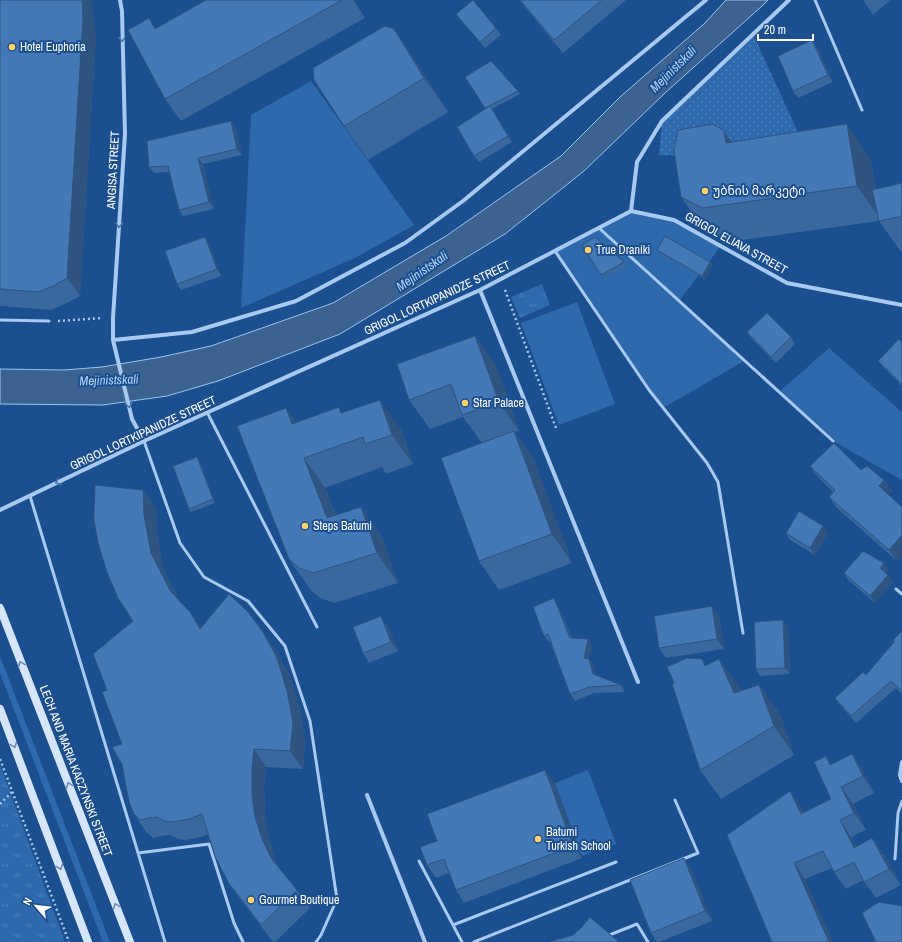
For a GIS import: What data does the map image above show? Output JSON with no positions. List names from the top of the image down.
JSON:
{
  "streets": {
    "main road": ["LECH AND MARIA KACZYNSKI STREET"],
    "street": ["ANGISA STREET", "GRIGOL ELIAVA STREET", "GRIGOL LORTKIPANIDZE STREET"]
  },
  "crossings": [
    ["ANGISA STREET", "GRIGOL LORTKIPANIDZE STREET"],
    ["GRIGOL ELIAVA STREET", "GRIGOL LORTKIPANIDZE STREET"]
  ],
  "one_way": ["ANGISA STREET"],
  "water": ["Mejinistskali"],
  "places": [
    "Hotel Euphoria",
    "უბნის მარკეტი",
    "True Draniki",
    "Star Palace",
    "Steps Batumi",
    "Batumi Turkish School",
    "Gourmet Boutique"
  ],
  "scale_bar": "20 m",
  "north": "top left"
}
